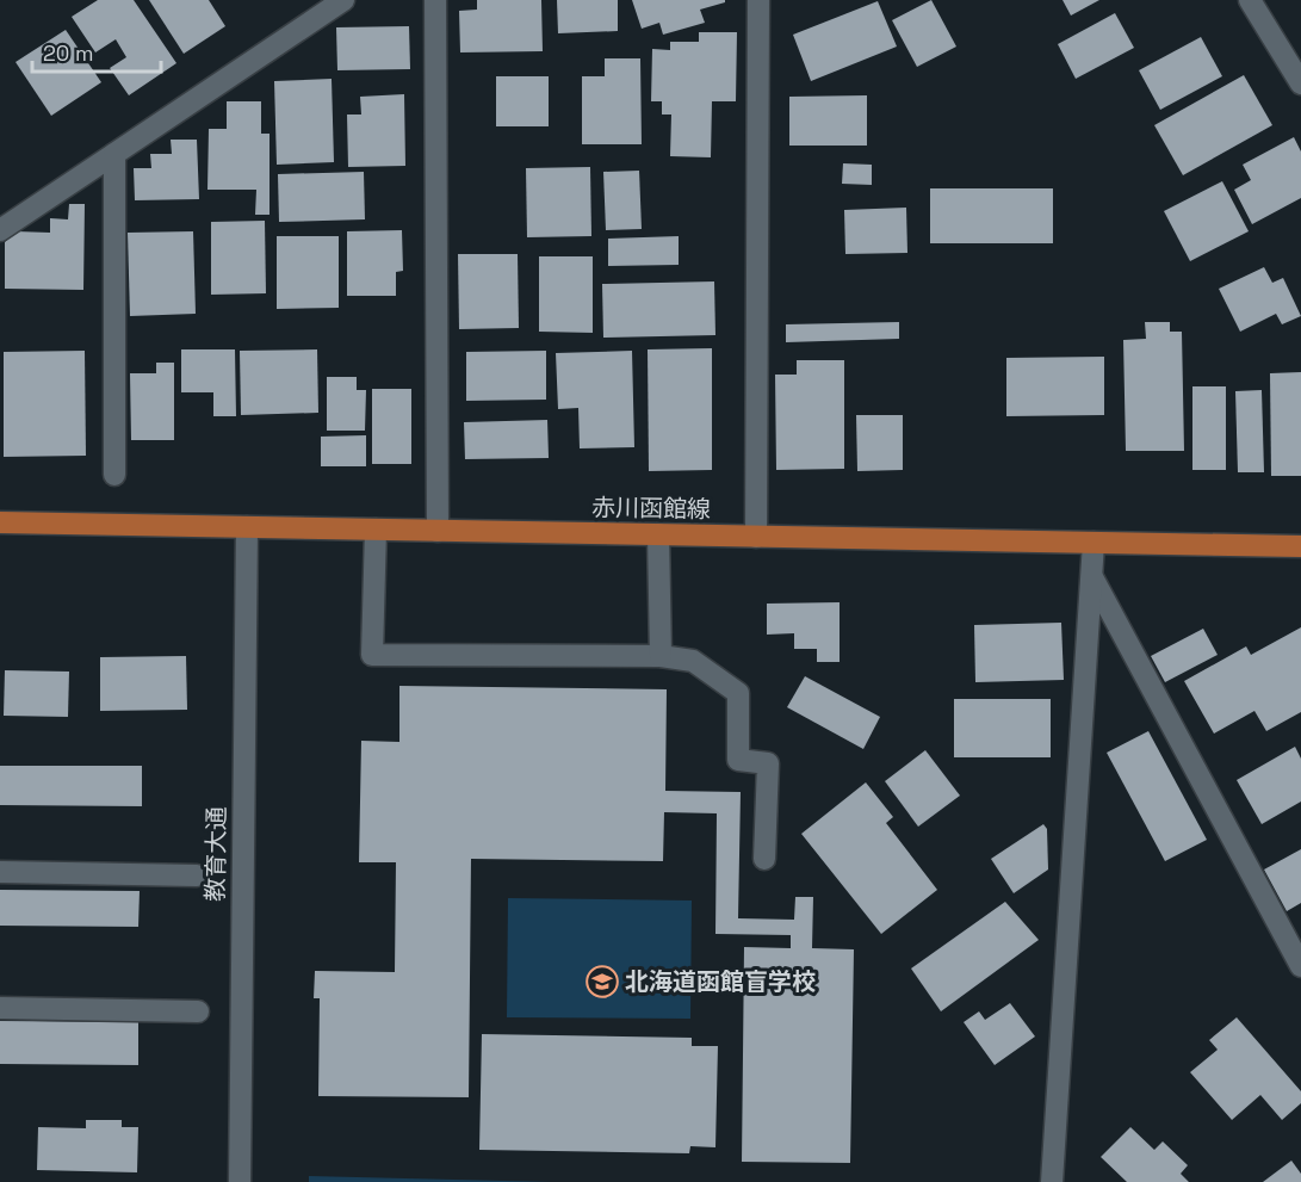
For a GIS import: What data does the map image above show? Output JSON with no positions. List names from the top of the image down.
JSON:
{
  "streets": {
    "main road": ["赤川函館線"],
    "street": ["教育大通"]
  },
  "crossings": [
    ["赤川函館線", "教育大通"]
  ],
  "places": {
    "school or university": ["北海道函館盲学校"]
  },
  "scale_bar": "20 m"
}
